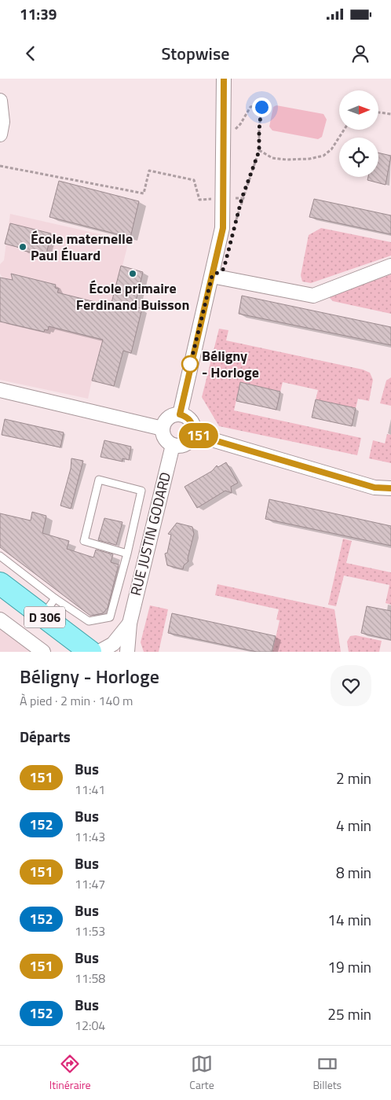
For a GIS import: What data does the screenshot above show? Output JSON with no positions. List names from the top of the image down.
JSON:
{
  "streets": {
    "main road": ["D 306"],
    "street": ["RUE JUSTIN GODARD"]
  },
  "places": ["École maternelle Paul Éluard", "École primaire Ferdinand Buisson", "Béligny - Horloge"],
  "lines": ["bus line 151"],
  "north": "right",
  "page": {
    "status": "11:39",
    "header": "Stopwise",
    "on_map": "151",
    "heading": [
      ["Béligny - Horloge", "À pied · 2 min · 140 m"],
      "Départs"
    ],
    "list": [
      {
        "mark": "151",
        "name": "Bus",
        "note": "11:41",
        "value": "2 min"
      },
      {
        "mark": "152",
        "name": "Bus",
        "note": "11:43",
        "value": "4 min"
      },
      {
        "mark": "151",
        "name": "Bus",
        "note": "11:47",
        "value": "8 min"
      },
      {
        "mark": "152",
        "name": "Bus",
        "note": "11:53",
        "value": "14 min"
      },
      {
        "mark": "151",
        "name": "Bus",
        "note": "11:58",
        "value": "19 min"
      },
      {
        "mark": "152",
        "name": "Bus",
        "note": "12:04",
        "value": "25 min"
      }
    ],
    "tabs": ["Itinéraire", "Carte", "Billets"]
  }
}
